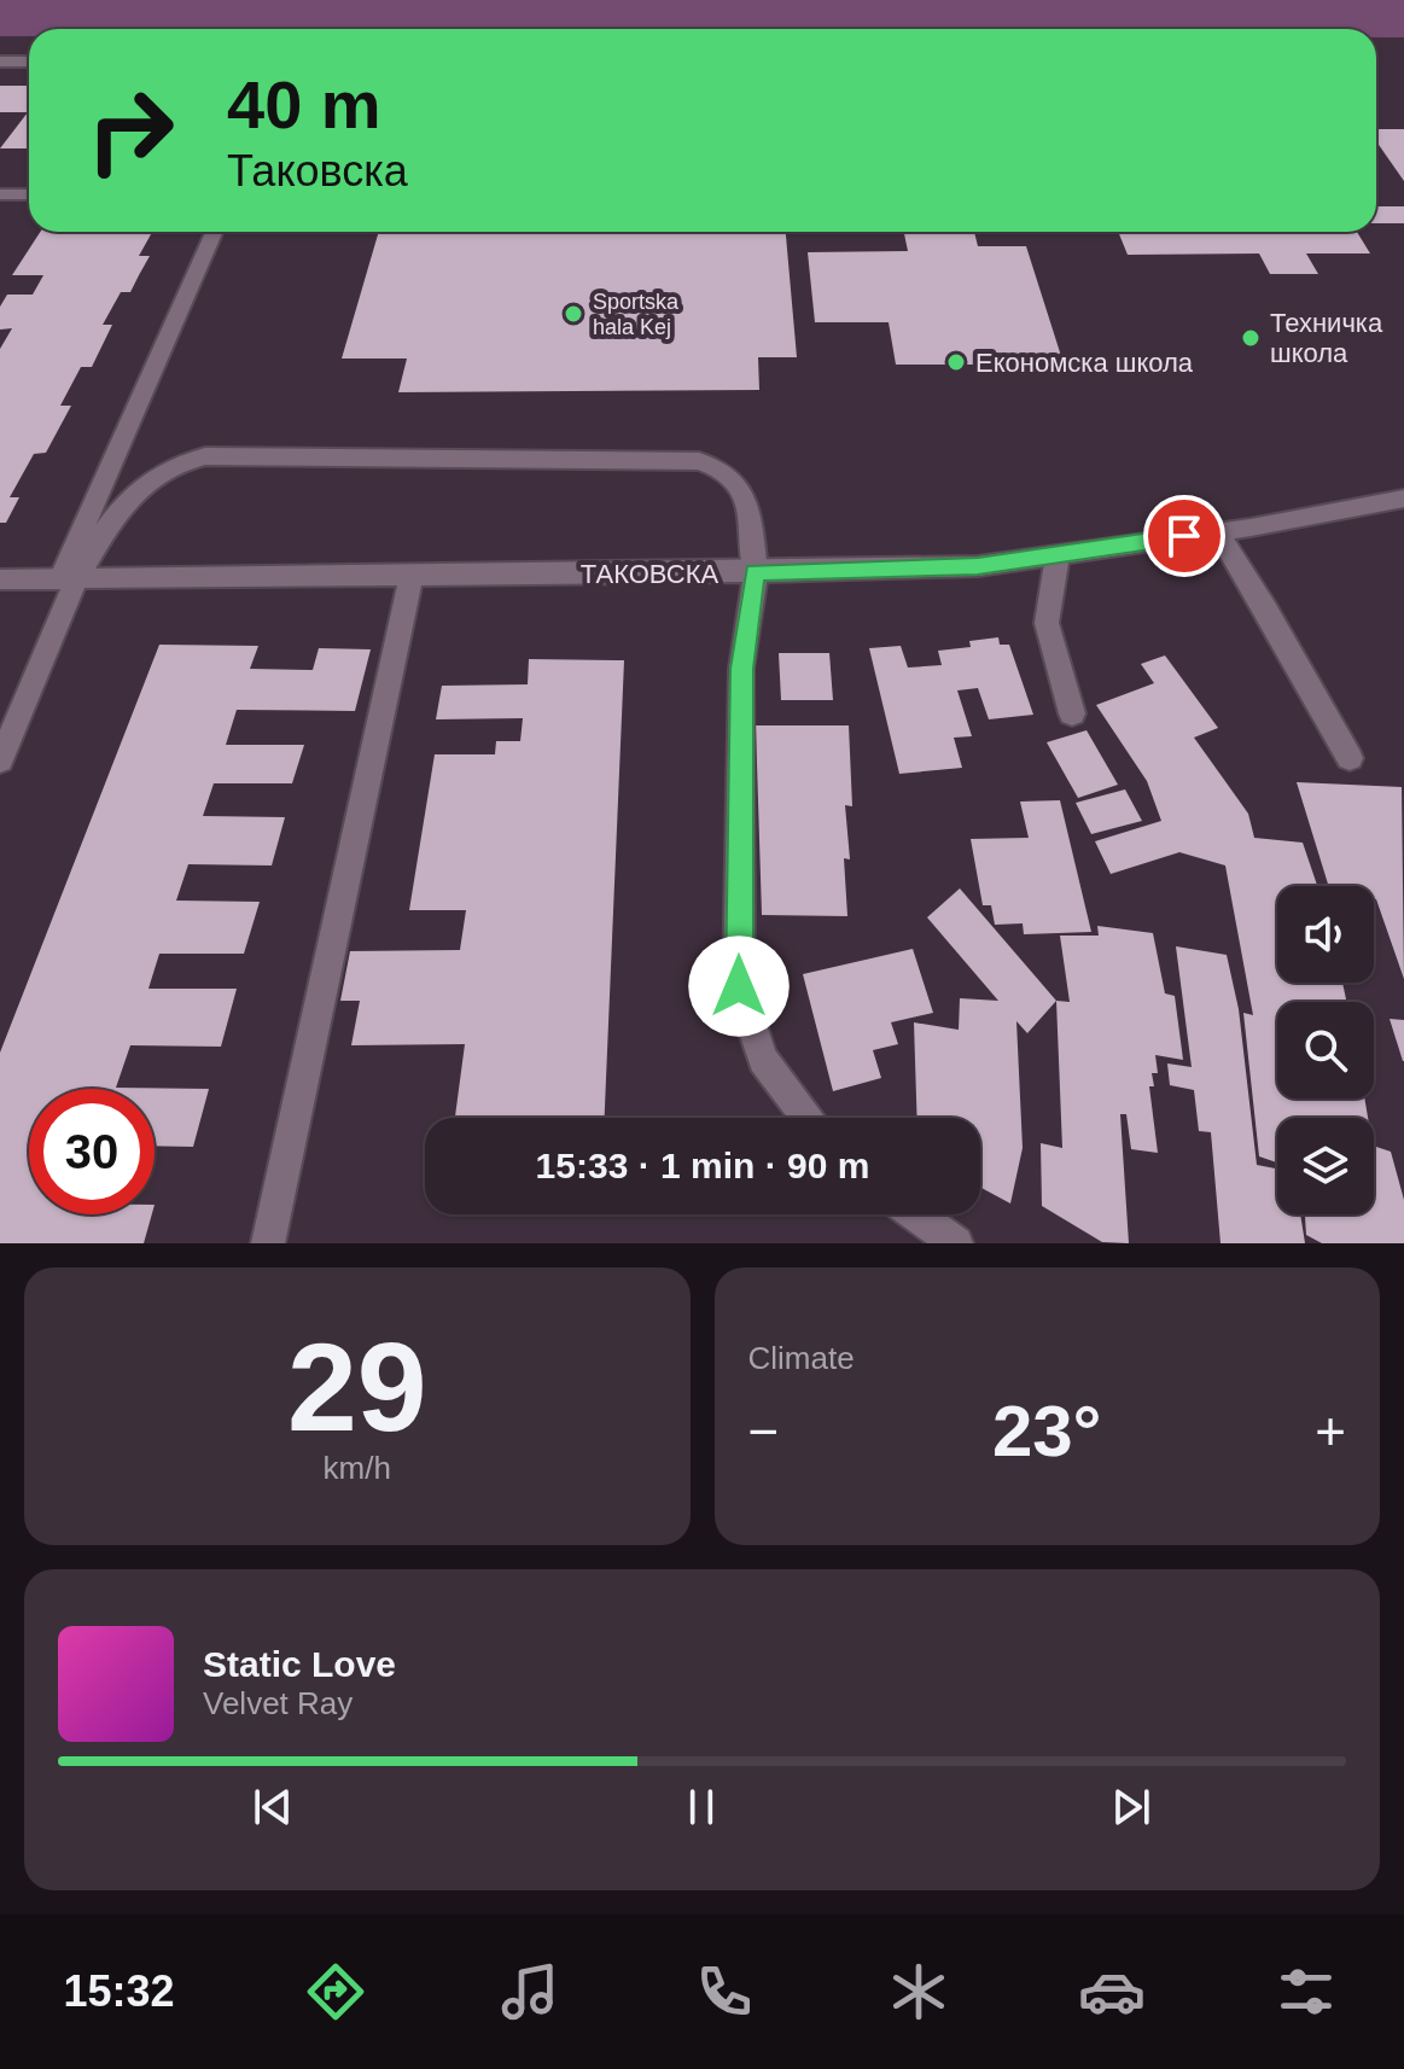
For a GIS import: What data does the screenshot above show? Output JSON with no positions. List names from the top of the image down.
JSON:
{
  "streets": {
    "street": ["ТАКОВСКА"]
  },
  "places": ["Sportska hala Kej", "Техничка школа", "Економска школа"],
  "page": {
    "turn": ["40 m", "Таковска"],
    "limit": "30",
    "trip": "15:33 · 1 min · 90 m",
    "tile": [
      ["29", "km/h"],
      "Climate"
    ],
    "heat": ["−", "23°", "+"],
    "song": ["Static Love", "Velvet Ray"],
    "tabs": "15:32"
  }
}
